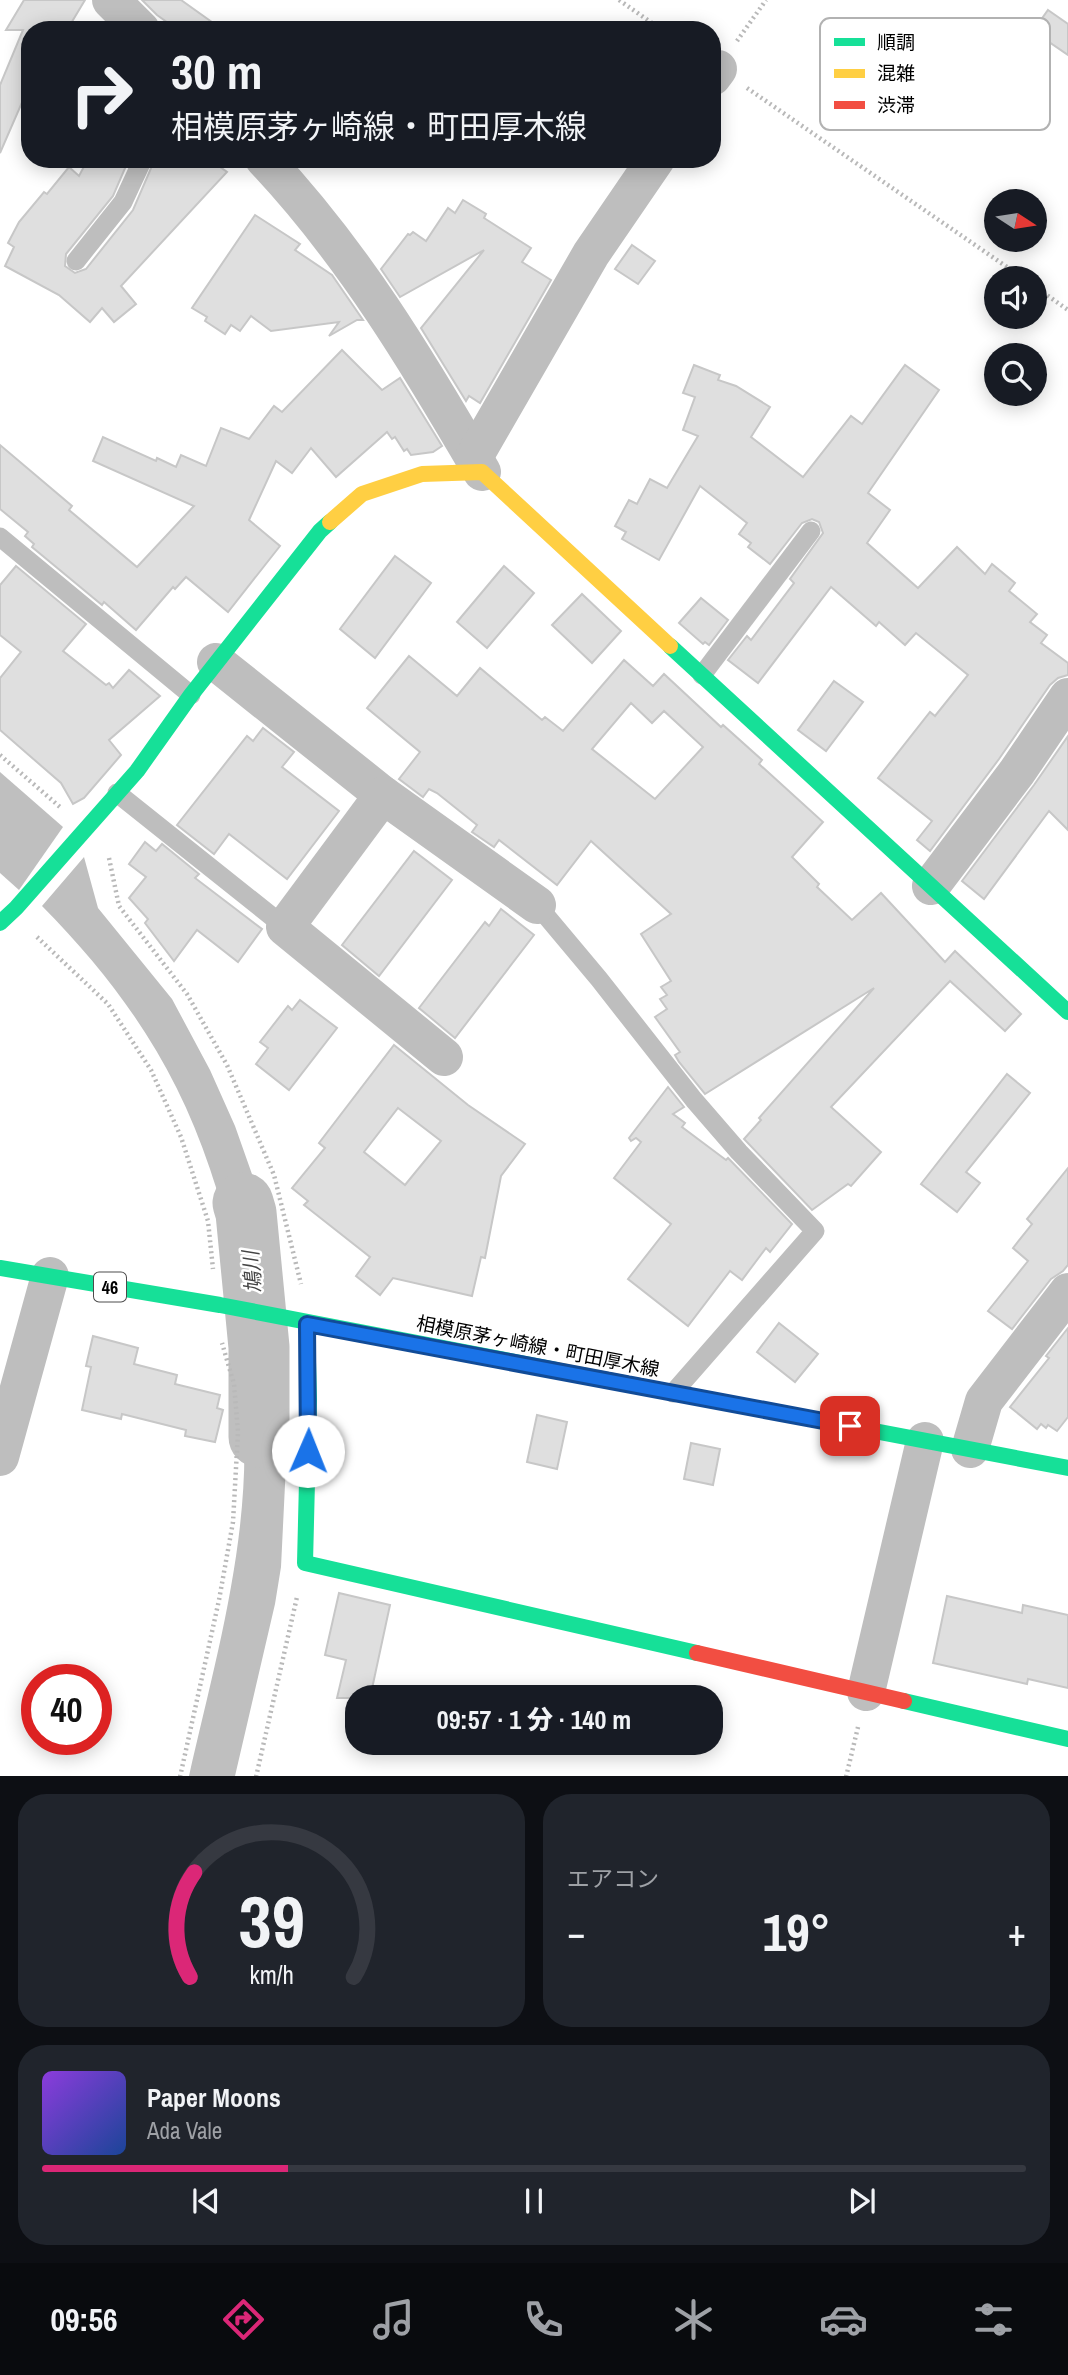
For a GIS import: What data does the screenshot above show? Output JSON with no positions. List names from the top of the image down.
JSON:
{
  "streets": {
    "street": ["46", "相模原茅ヶ崎線・町田厚木線"]
  },
  "water": ["鳩川"],
  "legend": ["順調", "混雑", "渋滞"],
  "north": "right",
  "page": {
    "turn": ["30 m", "相模原茅ヶ崎線・町田厚木線"],
    "limit": "40",
    "trip": "09:57 · 1 分 · 140 m",
    "tile": "エアコン",
    "heat": ["−", "19°", "+"],
    "song": ["Paper Moons", "Ada Vale"],
    "tabs": "09:56",
    "gauge": ["39", "km/h"]
  }
}
